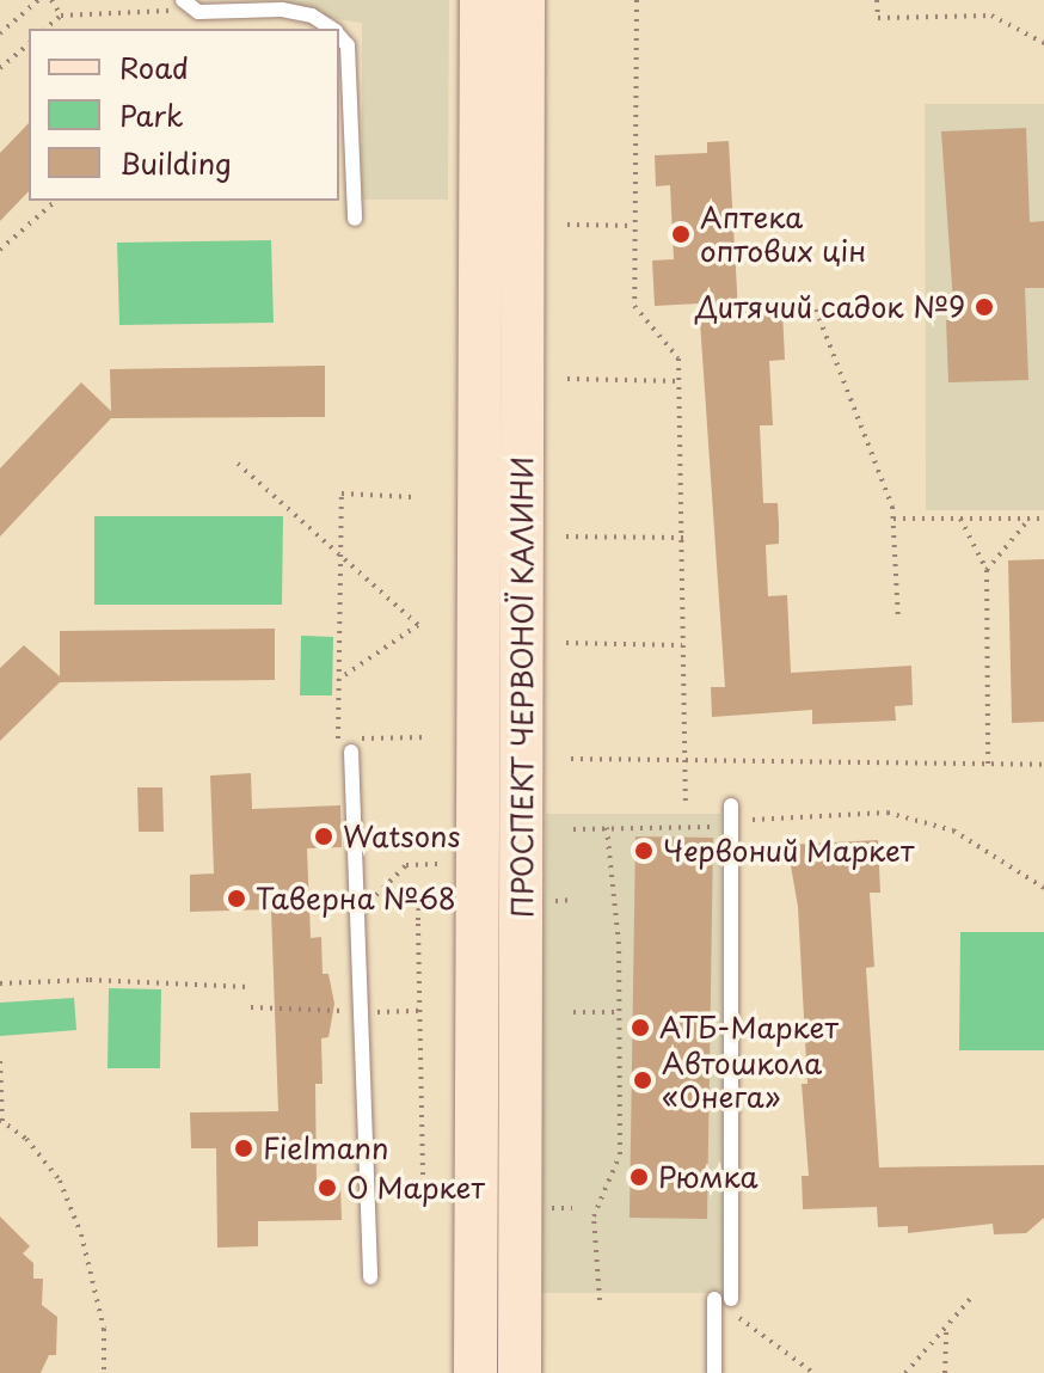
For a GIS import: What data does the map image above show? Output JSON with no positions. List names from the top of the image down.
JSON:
{
  "streets": {
    "main road": ["ПРОСПЕКТ ЧЕРВОНОЇ КАЛИНИ"]
  },
  "places": [
    "Аптека оптових цін",
    "Дитячий садок №9",
    "Watsons",
    "Червоний Маркет",
    "Таверна №68",
    "АТБ-Маркет",
    "Автошкола «Онега»",
    "Fielmann",
    "Рюмка",
    "О Маркет"
  ],
  "legend": ["Road", "Park", "Building"]
}
